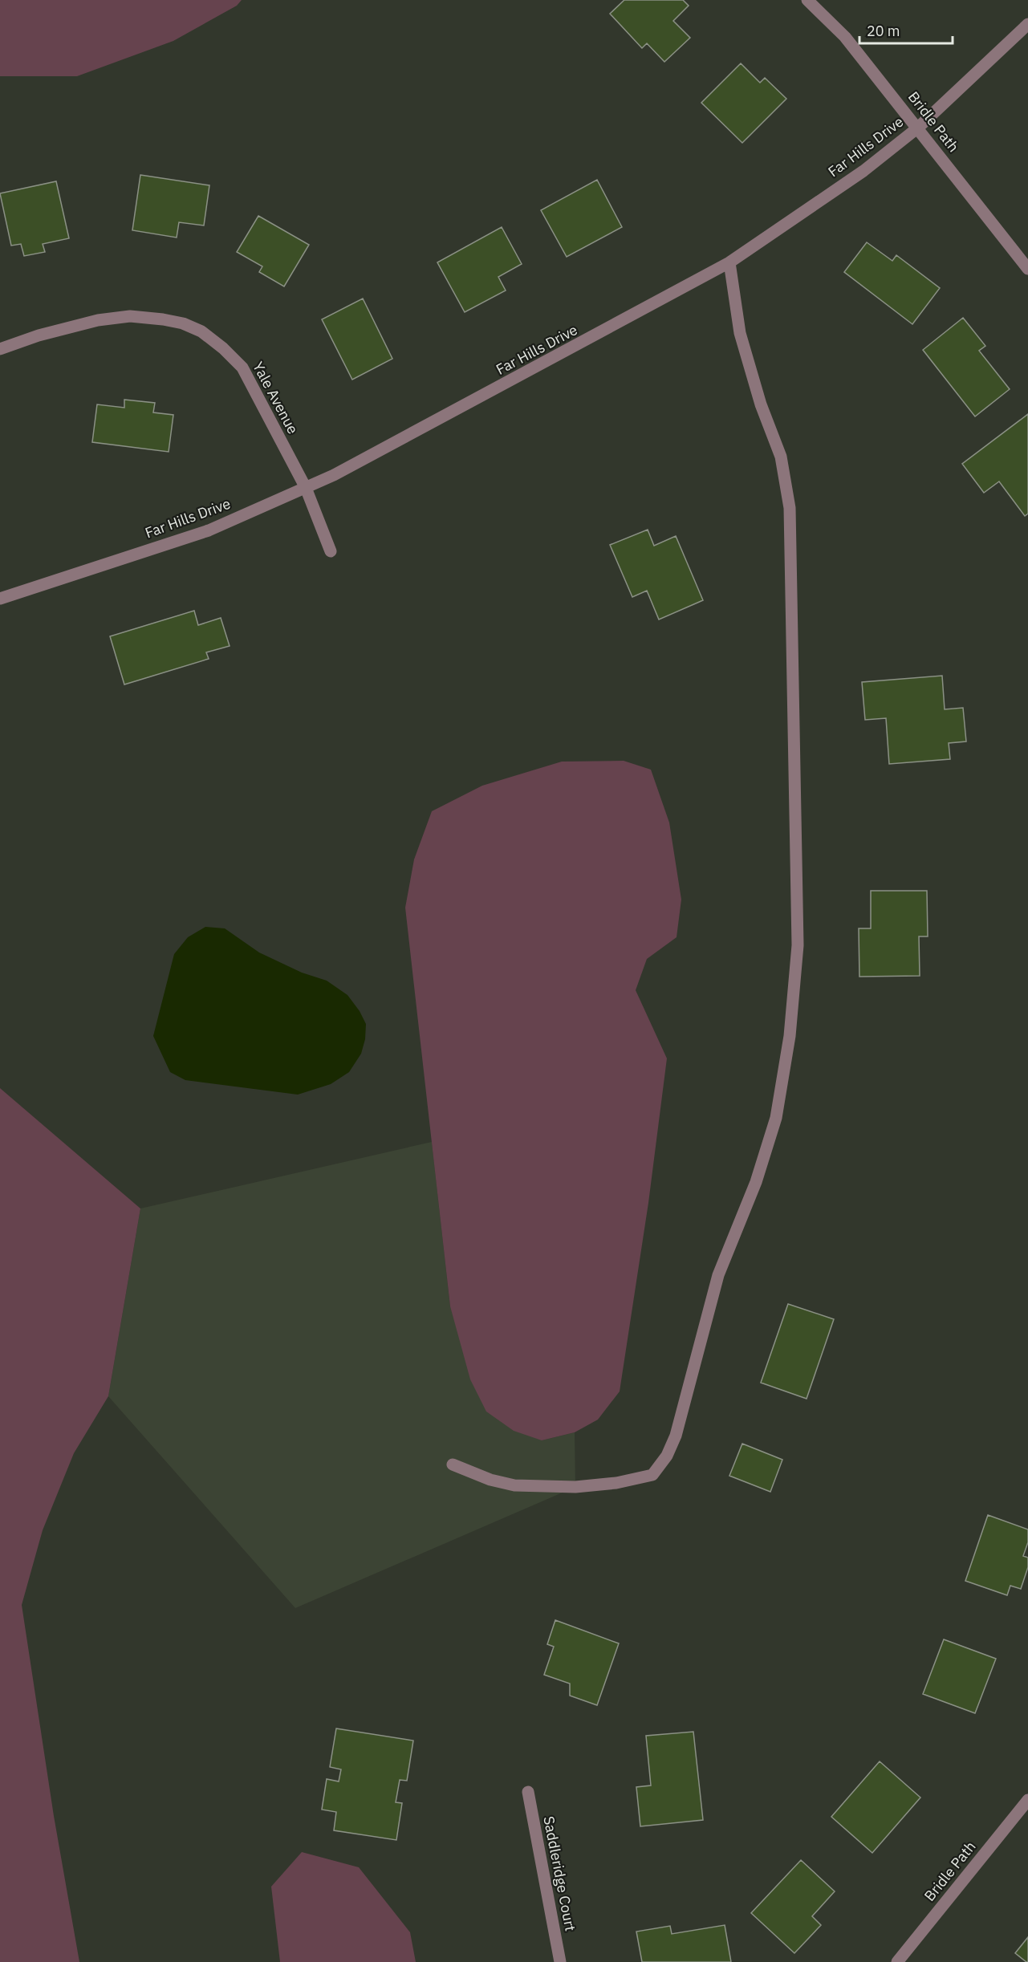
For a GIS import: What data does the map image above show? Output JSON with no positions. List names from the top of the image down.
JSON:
{
  "streets": {
    "street": [
      "Bridle Path",
      "Far Hills Drive",
      "Yale Avenue",
      "Saddleridge Court"
    ]
  },
  "crossings": [
    ["Bridle Path", "Far Hills Drive"],
    ["Far Hills Drive", "Yale Avenue"]
  ],
  "scale_bar": "20 m"
}
